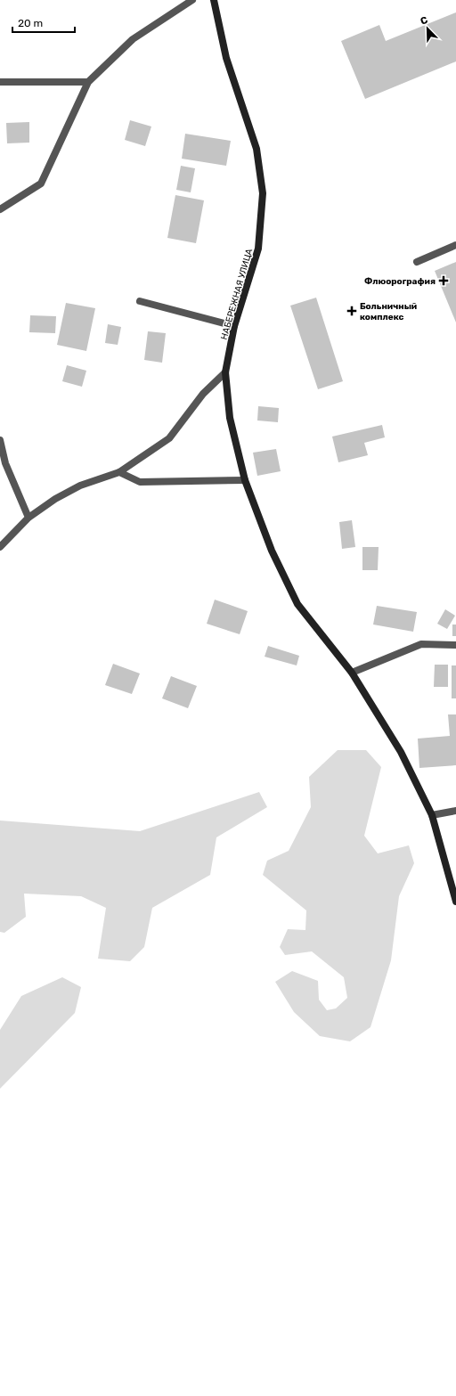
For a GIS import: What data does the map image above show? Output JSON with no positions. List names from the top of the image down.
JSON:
{
  "streets": {
    "main road": ["НАБЕРЕЖНАЯ УЛИЦА"]
  },
  "places": {
    "health": ["Флюорография", "Больничный комплекс"]
  },
  "scale_bar": "20 m",
  "north": "top left"
}
